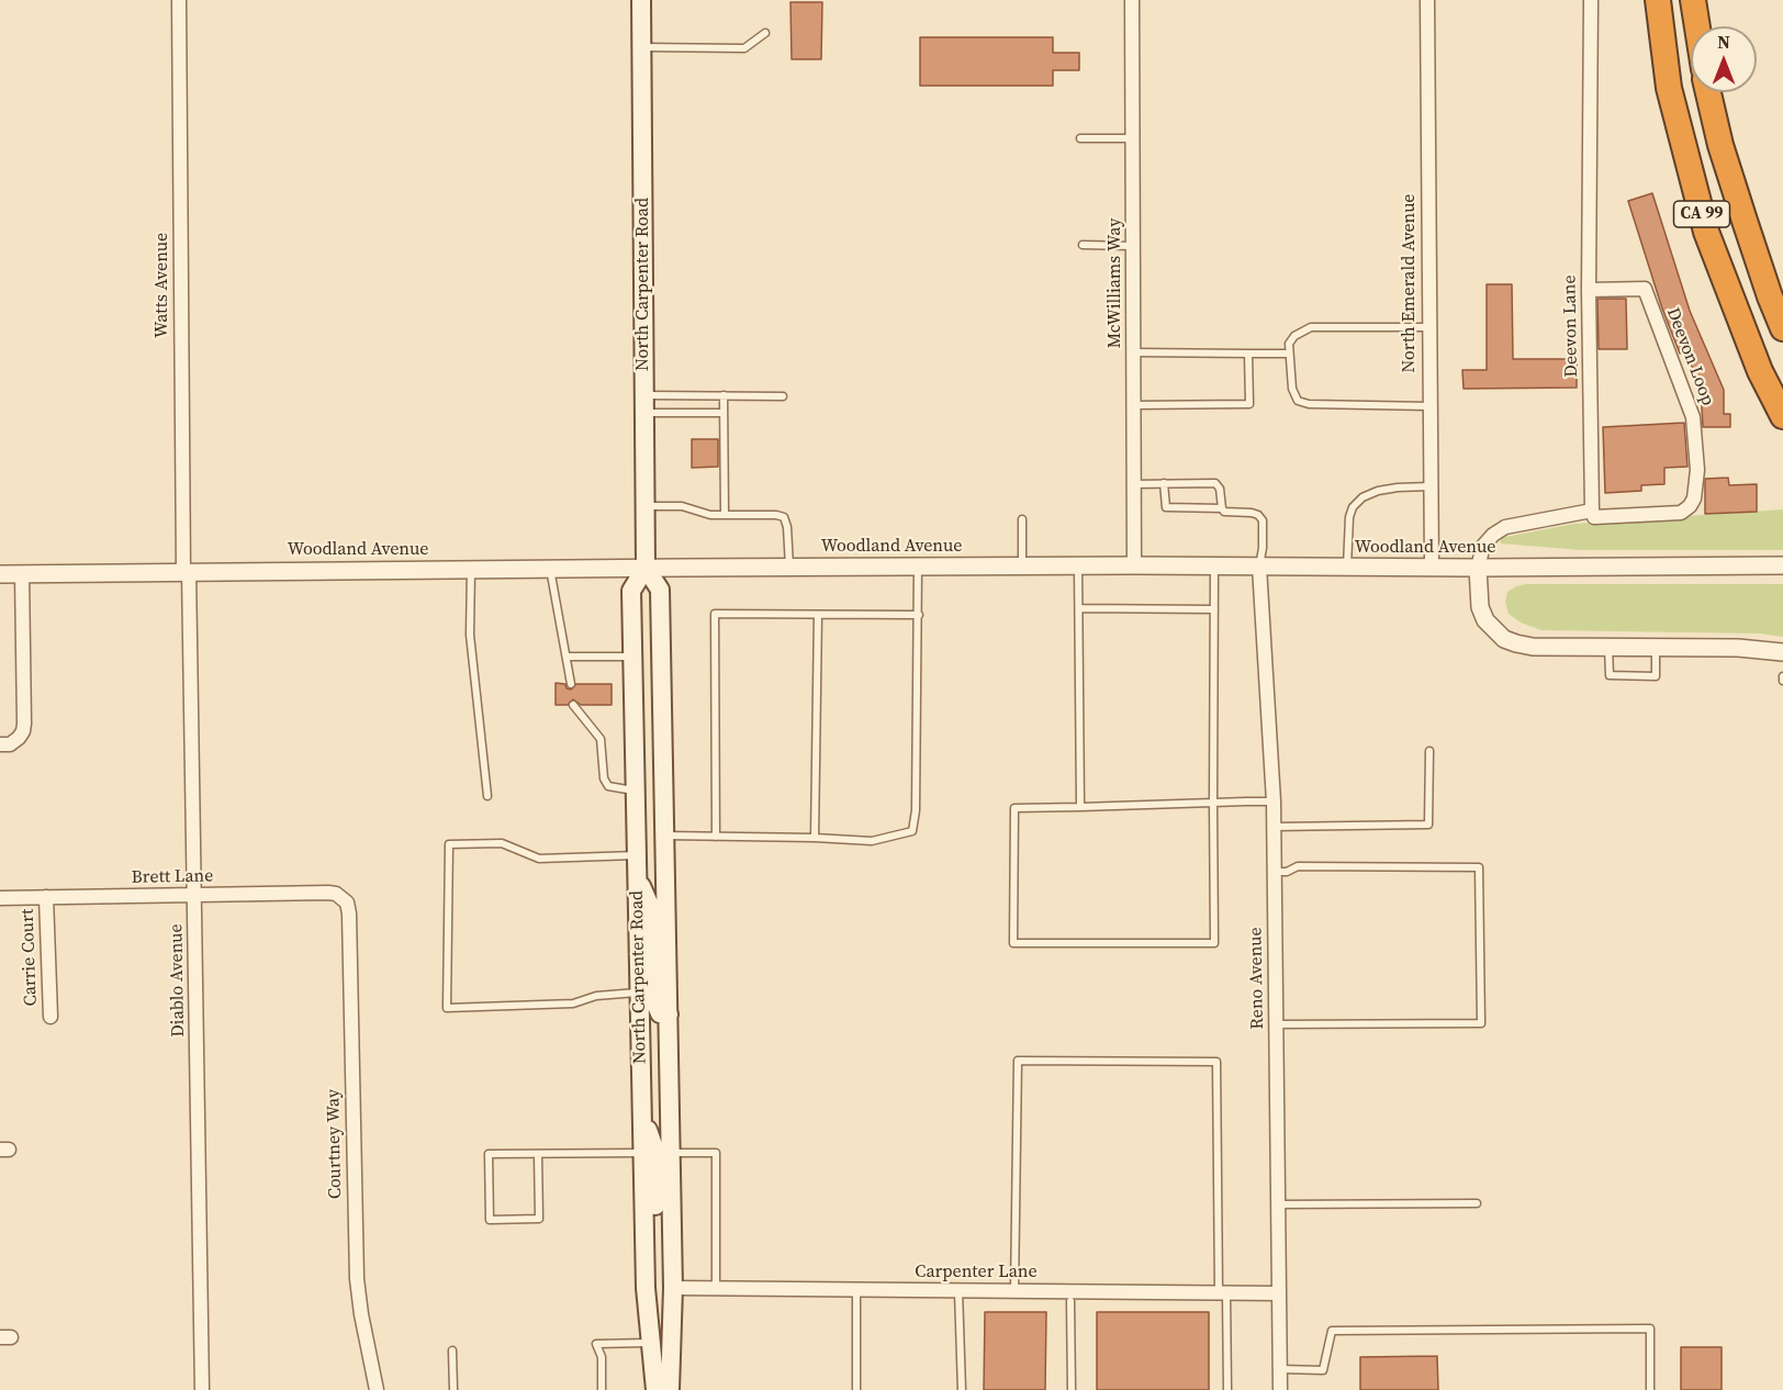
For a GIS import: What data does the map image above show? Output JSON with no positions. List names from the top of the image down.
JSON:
{
  "streets": {
    "highway": ["CA 99"],
    "main road": ["North Carpenter Road"],
    "street": [
      "McWilliams Way",
      "North Emerald Avenue",
      "Watts Avenue",
      "Deevon Lane",
      "Deevon Loop",
      "Woodland Avenue",
      "Brett Lane",
      "Carrie Court",
      "Reno Avenue",
      "Diablo Avenue",
      "Courtney Way",
      "Carpenter Lane"
    ]
  },
  "crossings": [
    ["McWilliams Way", "Woodland Avenue"],
    ["North Emerald Avenue", "Woodland Avenue"],
    ["North Carpenter Road", "Woodland Avenue"],
    ["North Carpenter Road", "Carpenter Lane"],
    ["Watts Avenue", "Woodland Avenue"],
    ["Watts Avenue", "Diablo Avenue"],
    ["Deevon Lane", "Deevon Loop"],
    ["Woodland Avenue", "Reno Avenue"],
    ["Woodland Avenue", "Diablo Avenue"],
    ["Brett Lane", "Carrie Court"],
    ["Brett Lane", "Diablo Avenue"],
    ["Brett Lane", "Courtney Way"],
    ["Reno Avenue", "Carpenter Lane"]
  ],
  "north": "top"
}
